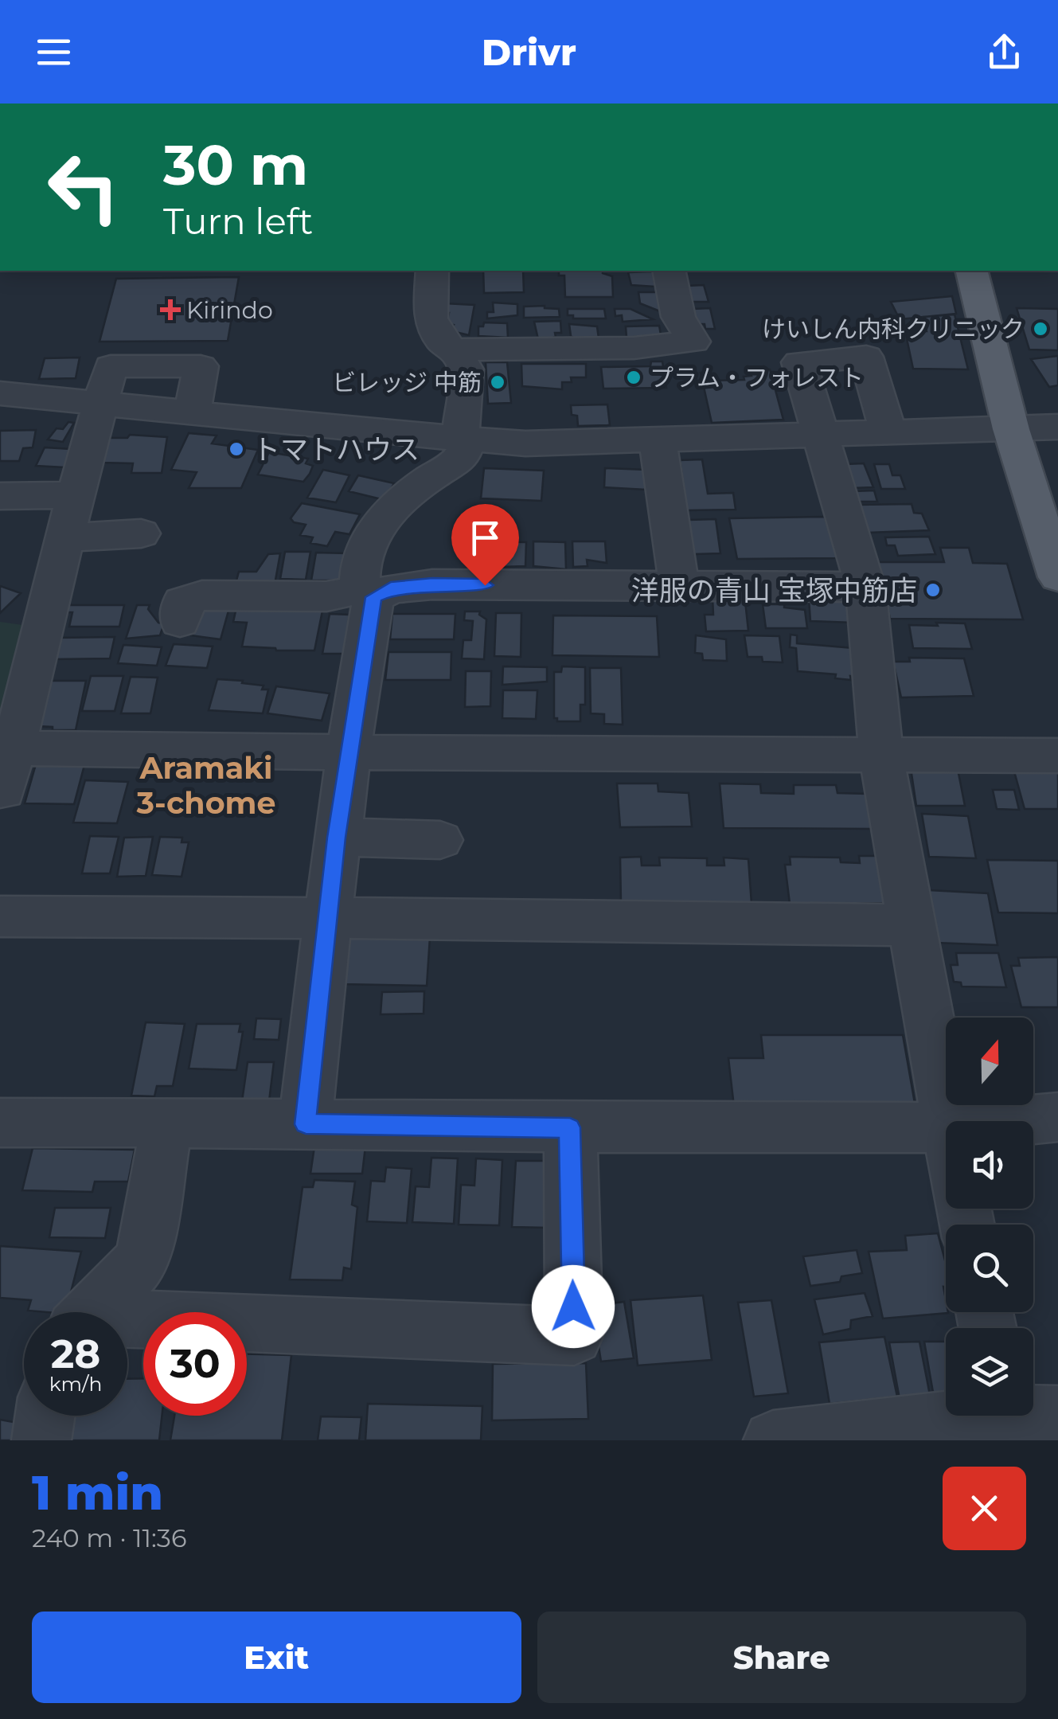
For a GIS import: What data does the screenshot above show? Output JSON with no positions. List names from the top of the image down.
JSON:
{
  "districts": ["Aramaki 3-chome"],
  "places": {
    "health": ["Kirindo"],
    "other": [
      "けいしん内科クリニック",
      "プラム・フォレスト",
      "ビレッジ 中筋",
      "トマトハウス",
      "洋服の青山 宝塚中筋店"
    ]
  },
  "north": "top",
  "page": {
    "header": "Drivr",
    "turn": ["30 m", "Turn left"],
    "speed": "28 km/h",
    "limit": "30",
    "heading": ["1 min", "240 m · 11:36"],
    "buttons": ["Exit", "Share"]
  }
}
